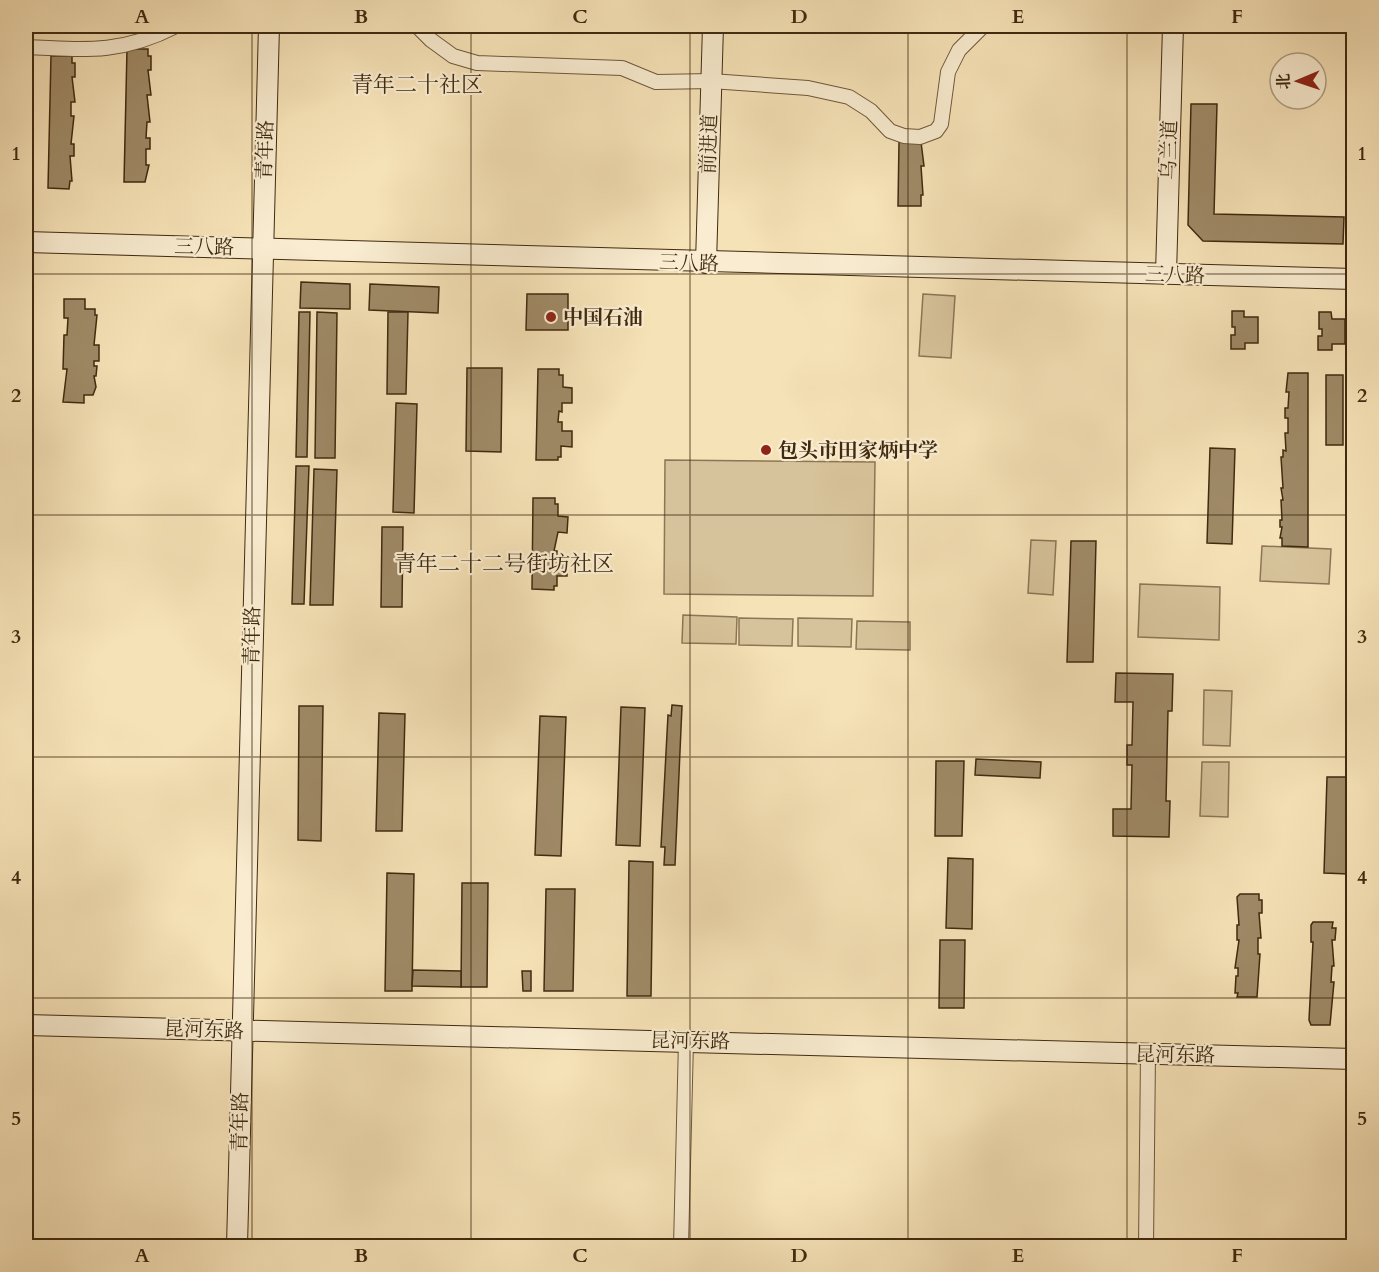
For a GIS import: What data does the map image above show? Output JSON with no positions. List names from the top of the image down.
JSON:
{
  "streets": {
    "main road": [
      "前进道",
      "青年路",
      "乌兰道",
      "三八路",
      "昆河东路"
    ]
  },
  "crossings": [
    ["前进道", "三八路"],
    ["青年路", "三八路"],
    ["青年路", "昆河东路"],
    ["乌兰道", "三八路"]
  ],
  "districts": ["青年二十社区", "青年二十二号街坊社区"],
  "places": ["中国石油", "包头市田家炳中学"],
  "north": "left",
  "grid": {
    "columns": [
      "A",
      "B",
      "C",
      "D",
      "E",
      "F"
    ],
    "rows": [
      "1",
      "2",
      "3",
      "4",
      "5"
    ]
  }
}
